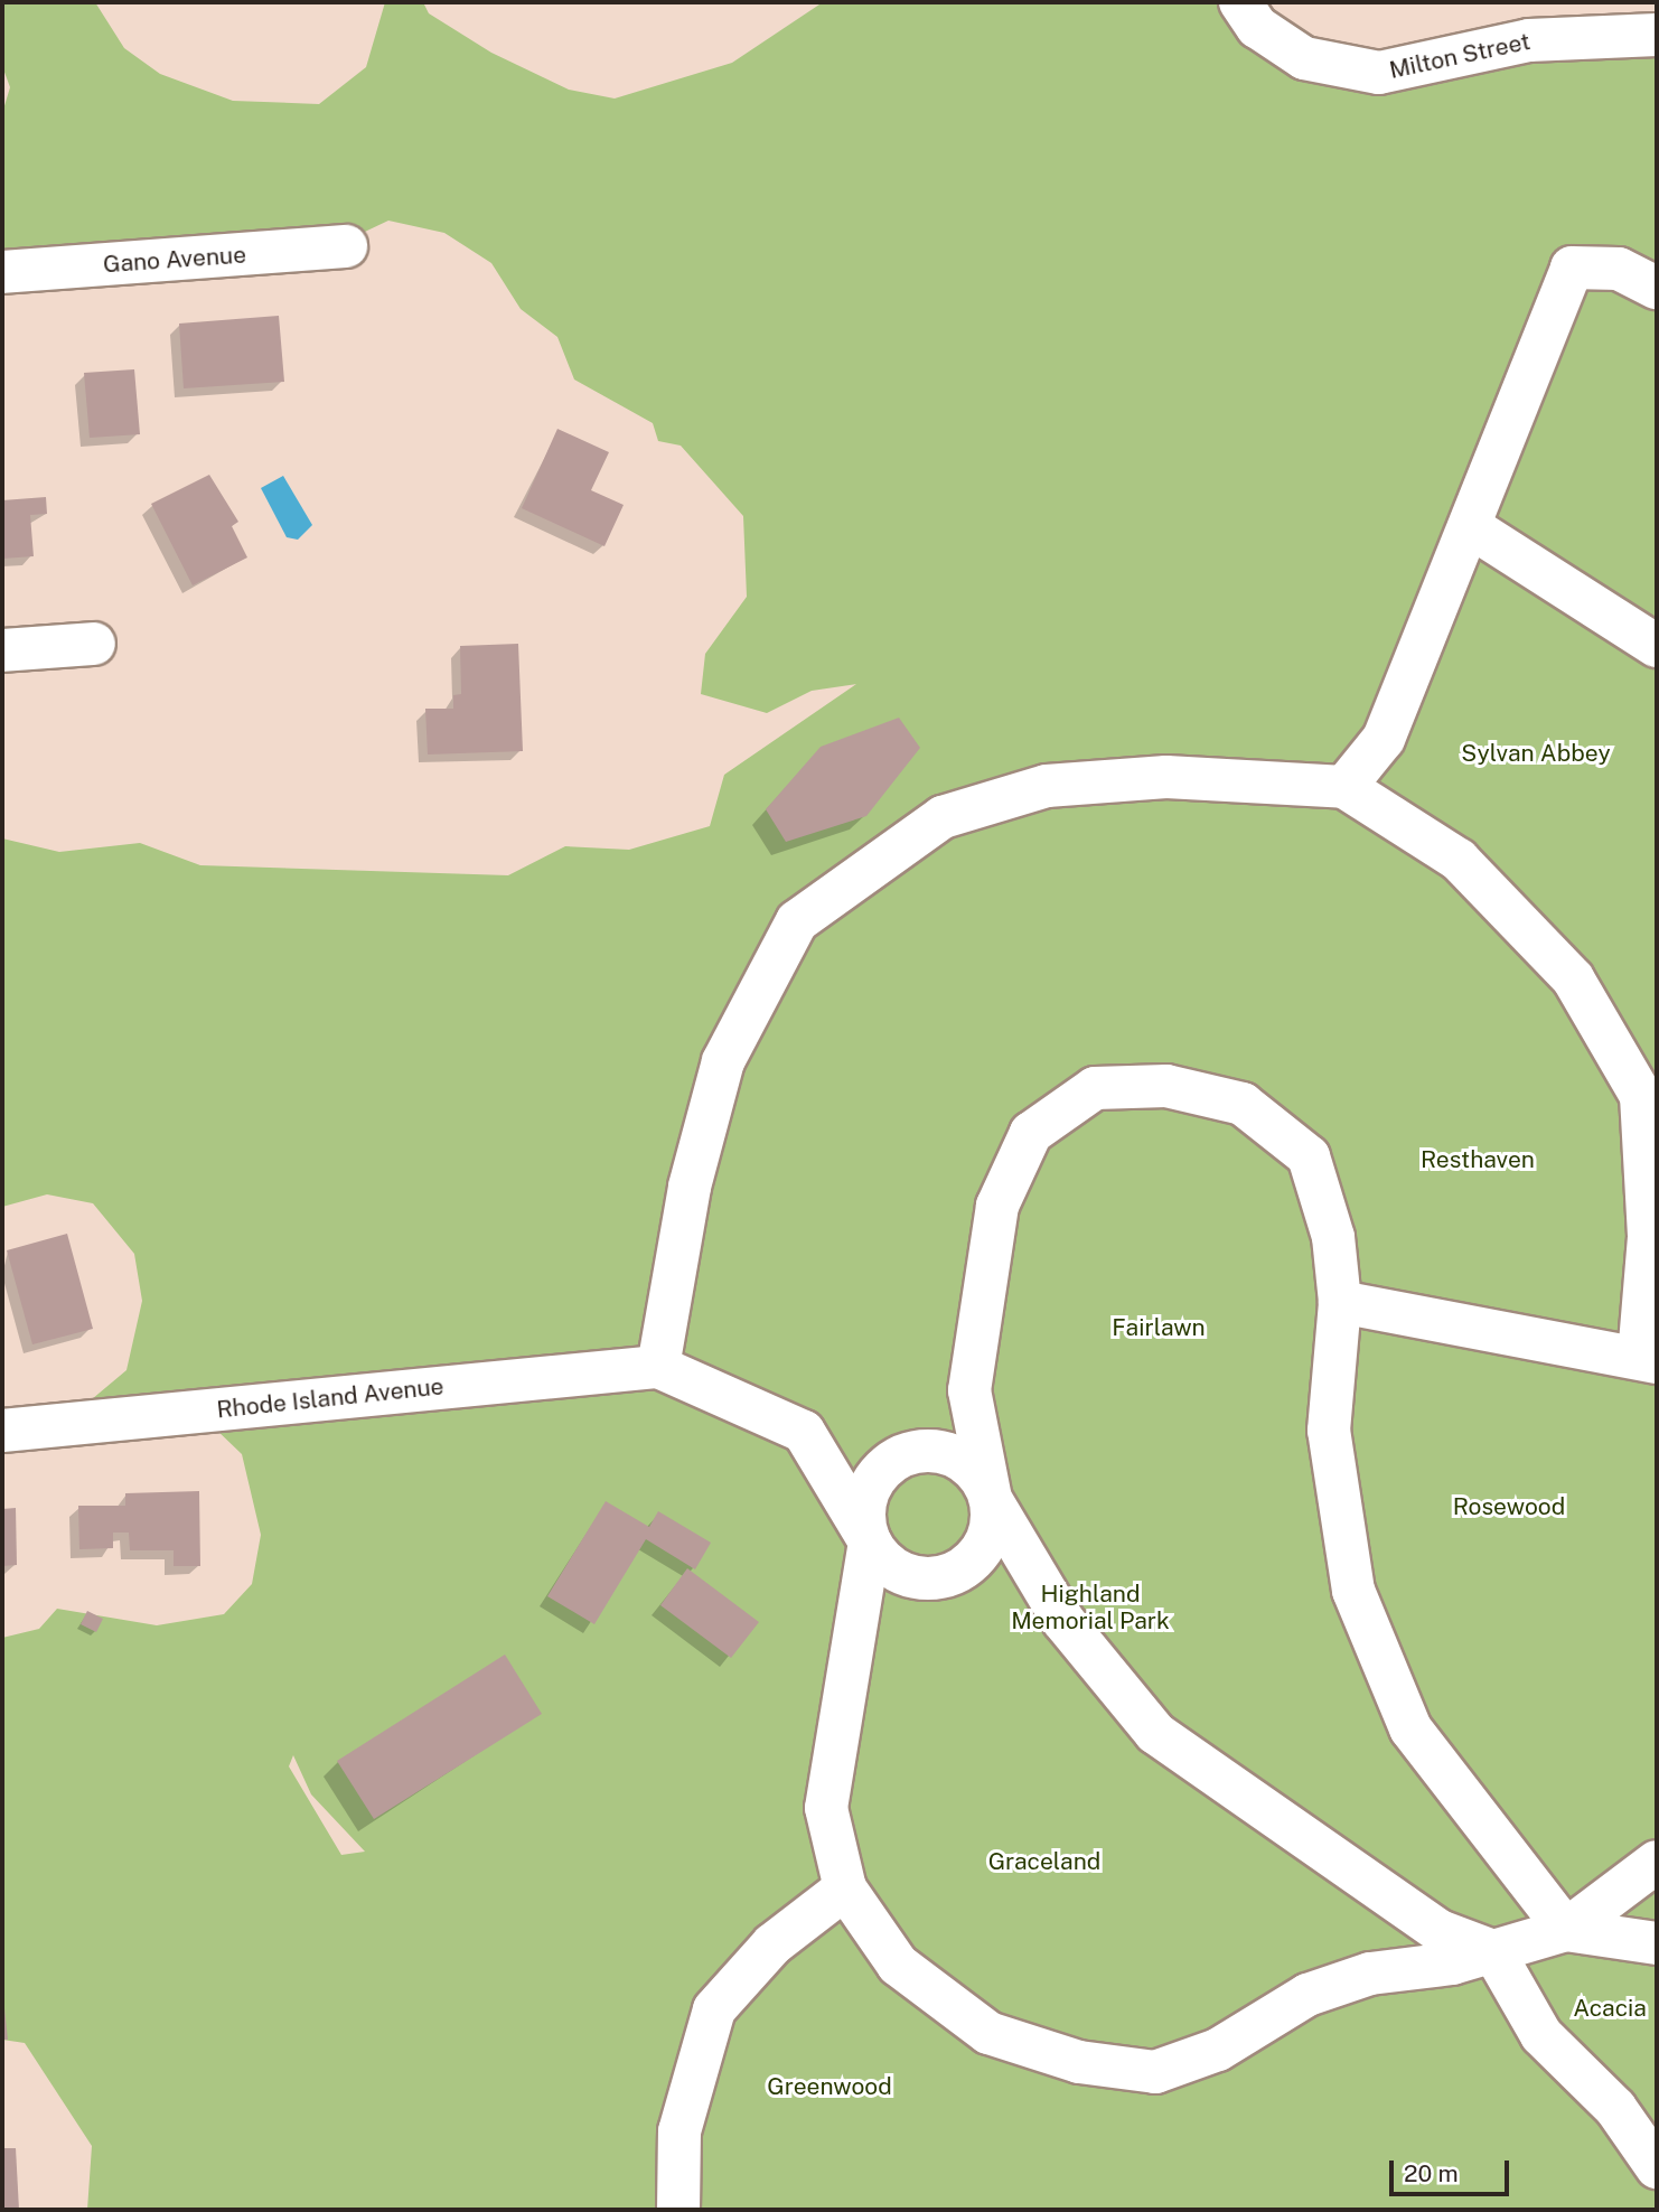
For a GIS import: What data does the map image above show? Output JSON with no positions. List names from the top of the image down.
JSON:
{
  "streets": {
    "street": ["Milton Street", "Gano Avenue", "Rhode Island Avenue"]
  },
  "parks": [
    "Sylvan Abbey",
    "Resthaven",
    "Fairlawn",
    "Rosewood",
    "Highland Memorial Park",
    "Graceland",
    "Acacia",
    "Greenwood"
  ],
  "scale_bar": "20 m"
}
